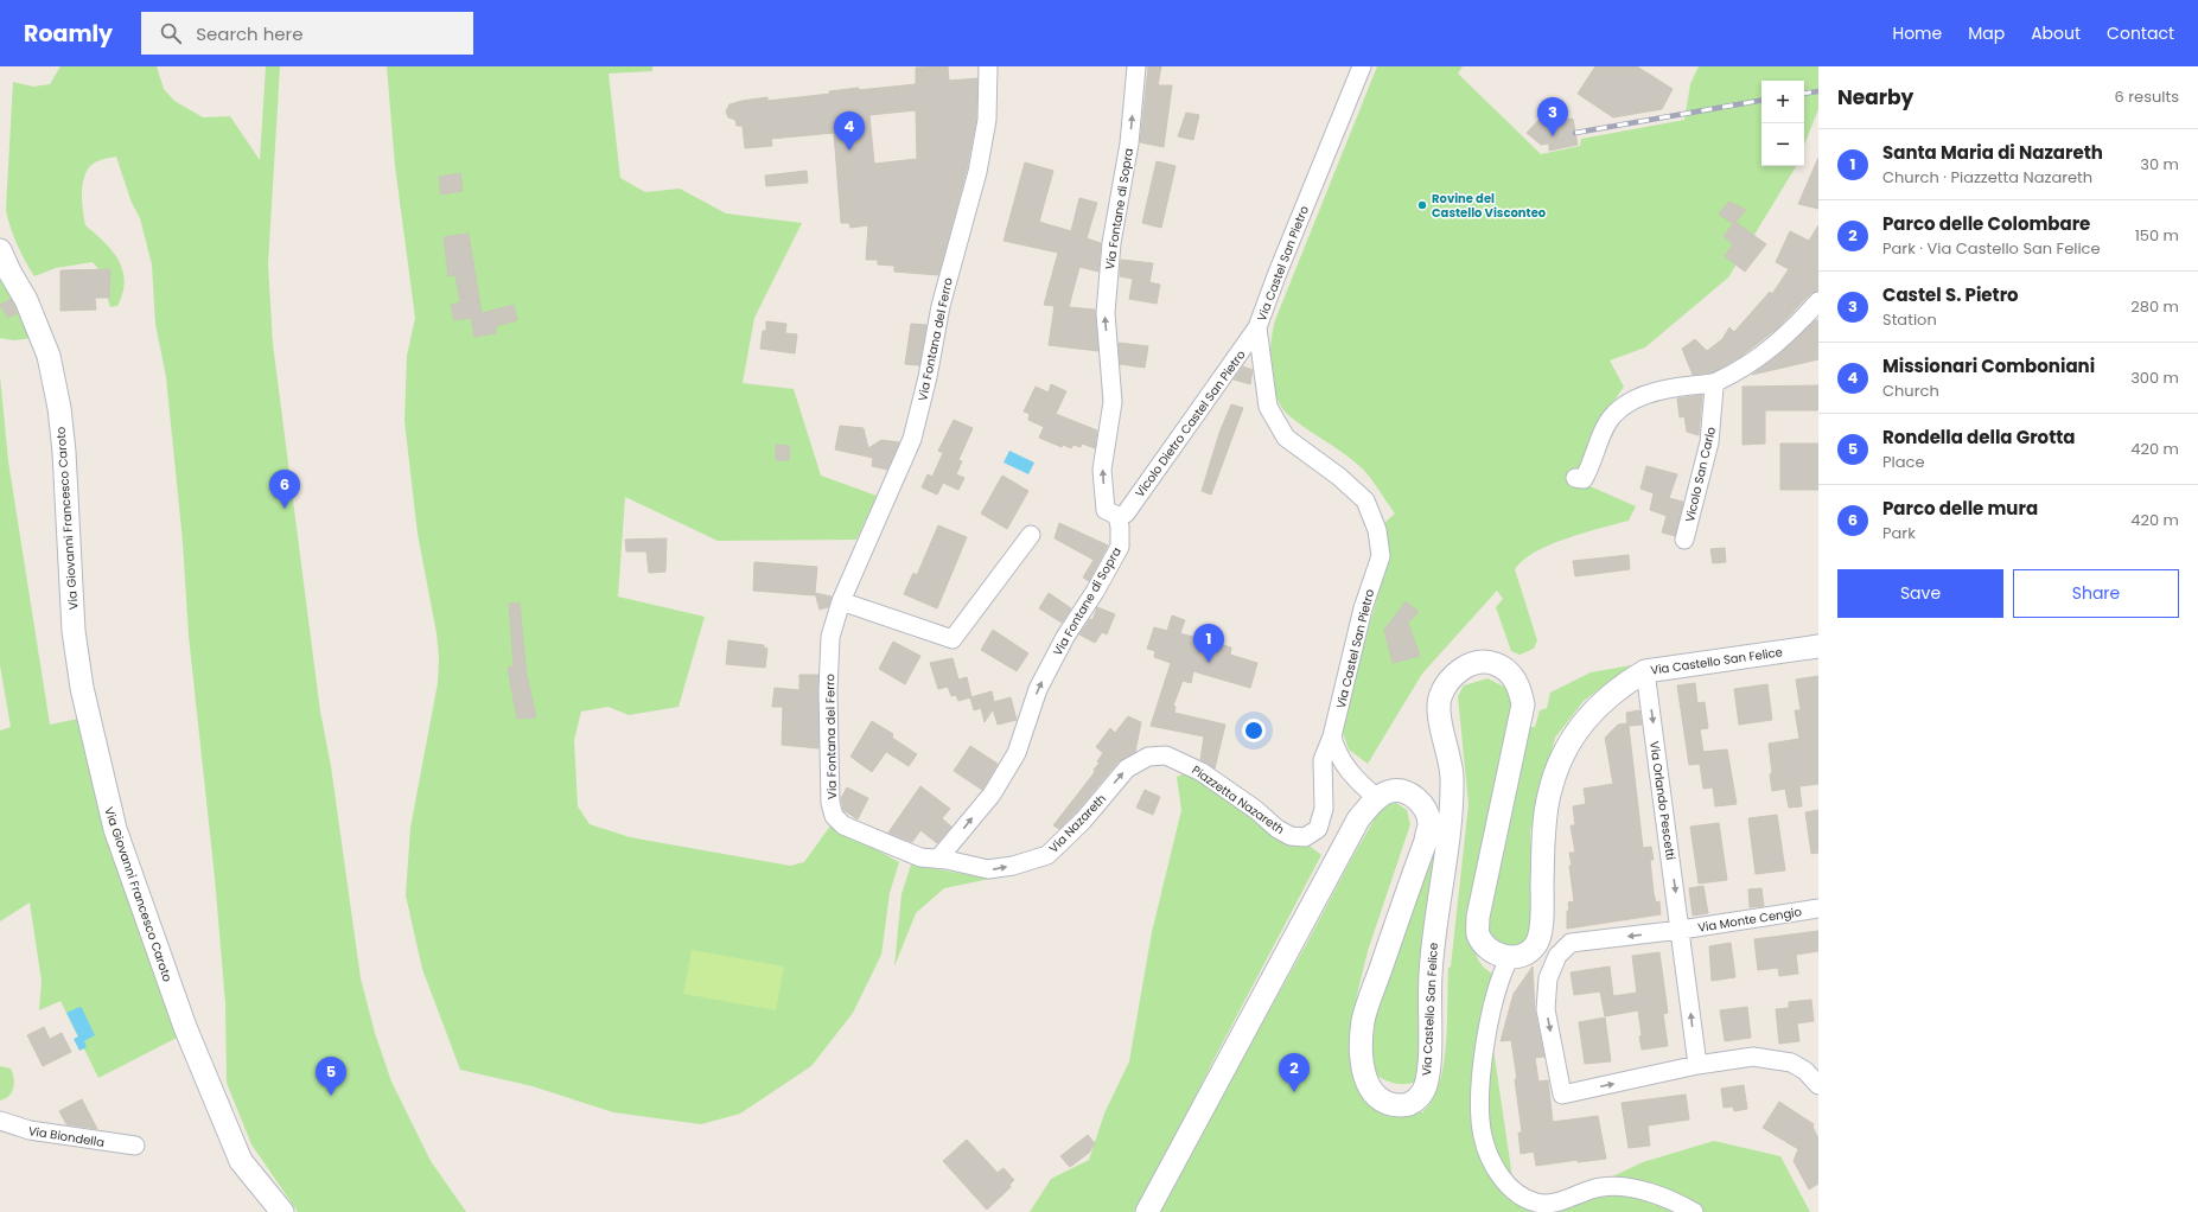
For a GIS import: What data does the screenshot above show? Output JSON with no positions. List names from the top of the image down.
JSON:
{
  "streets": {
    "street": [
      "Via Fontane di Sopra",
      "Via Castel San Pietro",
      "Via Fontana del Ferro",
      "Vicolo Dietro Castel San Pietro",
      "Vicolo San Carlo",
      "Via Giovanni Francesco Caroto",
      "Via Castello San Felice",
      "Piazzetta Nazareth",
      "Via Orlando Pescetti",
      "Via Nazareth",
      "Via Monte Cengio",
      "Via Biondella"
    ]
  },
  "crossings": [
    ["Via Fontane di Sopra", "Via Fontana del Ferro"],
    ["Via Fontane di Sopra", "Vicolo Dietro Castel San Pietro"],
    ["Via Fontane di Sopra", "Via Nazareth"],
    ["Via Castel San Pietro", "Vicolo Dietro Castel San Pietro"],
    ["Via Castel San Pietro", "Piazzetta Nazareth"],
    ["Via Fontana del Ferro", "Via Nazareth"],
    ["Via Castello San Felice", "Via Orlando Pescetti"],
    ["Piazzetta Nazareth", "Via Nazareth"],
    ["Via Orlando Pescetti", "Via Monte Cengio"]
  ],
  "one_way": ["Via Fontane di Sopra", "Via Nazareth"],
  "places": ["Rovine del Castello Visconteo"],
  "page": {
    "header": "Roamly",
    "search": "Search here",
    "nav": [
      "Home",
      "Map",
      "About",
      "Contact"
    ],
    "heading": ["Nearby", "6 results"],
    "map_buttons": ["+", "−"],
    "pins": [
      "3",
      "4",
      "6",
      "1",
      "2",
      "5"
    ],
    "list": [
      {
        "mark": "1",
        "name": "Santa Maria di Nazareth",
        "note": "Church · Piazzetta Nazareth",
        "value": "30 m"
      },
      {
        "mark": "2",
        "name": "Parco delle Colombare",
        "note": "Park · Via Castello San Felice",
        "value": "150 m"
      },
      {
        "mark": "3",
        "name": "Castel S. Pietro",
        "note": "Station",
        "value": "280 m"
      },
      {
        "mark": "4",
        "name": "Missionari Comboniani",
        "note": "Church",
        "value": "300 m"
      },
      {
        "mark": "5",
        "name": "Rondella della Grotta",
        "note": "Place",
        "value": "420 m"
      },
      {
        "mark": "6",
        "name": "Parco delle mura",
        "note": "Park",
        "value": "420 m"
      }
    ],
    "buttons": ["Save", "Share"]
  }
}
